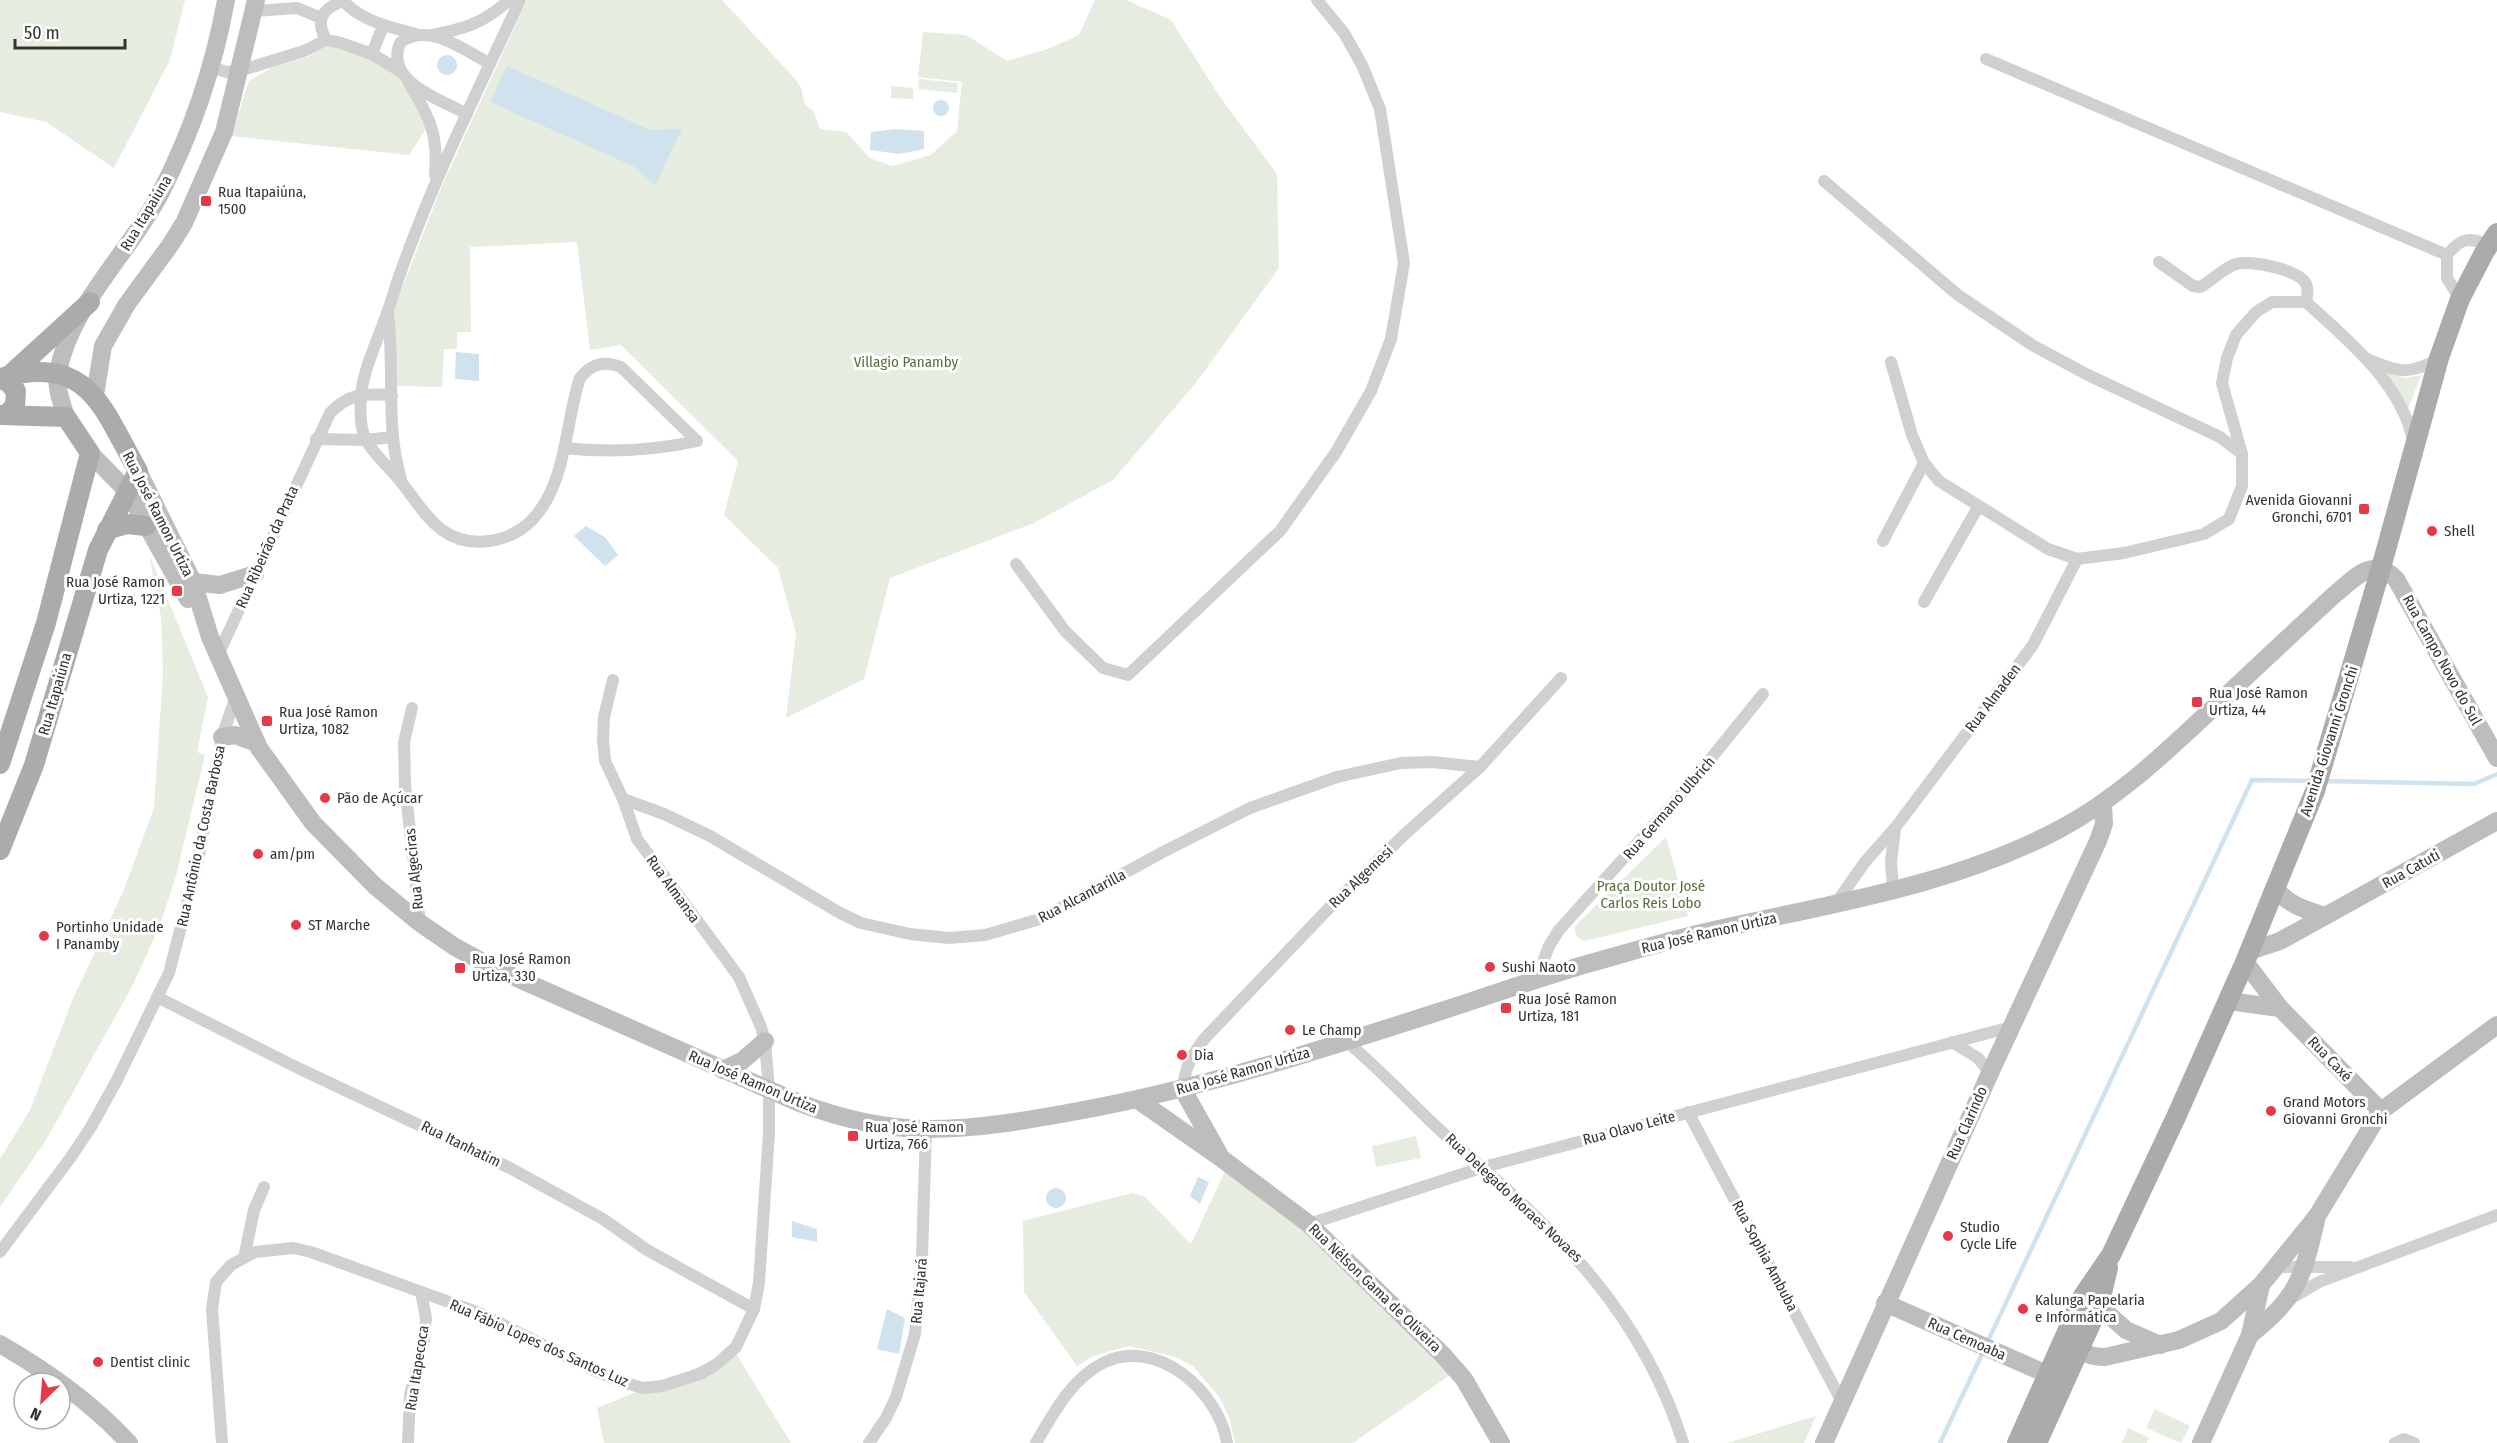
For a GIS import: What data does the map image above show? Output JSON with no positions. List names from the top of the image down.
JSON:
{
  "streets": {
    "main road": [
      "Rua Itapaiúna",
      "Rua José Ramon Urtiza",
      "Rua Campo Novo do Sul",
      "Avenida Giovanni Gronchi",
      "Rua Catuti",
      "Rua Caxé",
      "Rua Clarindo",
      "Rua Nélson Gama de Oliveira",
      "Rua Cemoaba"
    ],
    "street": [
      "Rua Ribeirão da Prata",
      "Rua Almaden",
      "Rua Germano Ulbrich",
      "Rua Antônio da Costa Barbosa",
      "Rua Algeciras",
      "Rua Algemesi",
      "Rua Almansa",
      "Rua Alcantarilla",
      "Rua Olavo Leite",
      "Rua Itanhatim",
      "Rua Delegado Moraes Novaes",
      "Rua Sophia Ambuba",
      "Rua Itajará",
      "Rua Fábio Lopes dos Santos Luz",
      "Rua Itapecoca"
    ]
  },
  "crossings": [
    ["Rua Itapaiúna", "Rua José Ramon Urtiza"],
    ["Rua José Ramon Urtiza", "Rua Ribeirão da Prata"],
    ["Rua José Ramon Urtiza", "Rua Campo Novo do Sul"],
    ["Rua José Ramon Urtiza", "Rua Almaden"],
    ["Rua José Ramon Urtiza", "Avenida Giovanni Gronchi"],
    ["Rua José Ramon Urtiza", "Rua Germano Ulbrich"],
    ["Rua José Ramon Urtiza", "Rua Antônio da Costa Barbosa"],
    ["Rua José Ramon Urtiza", "Rua Algeciras"],
    ["Rua José Ramon Urtiza", "Rua Algemesi"],
    ["Rua José Ramon Urtiza", "Rua Almansa"],
    ["Rua José Ramon Urtiza", "Rua Clarindo"],
    ["Rua José Ramon Urtiza", "Rua Delegado Moraes Novaes"],
    ["Rua José Ramon Urtiza", "Rua Nélson Gama de Oliveira"],
    ["Rua José Ramon Urtiza", "Rua Itajará"],
    ["Rua José Ramon Urtiza", "Rua Fábio Lopes dos Santos Luz"],
    ["Rua Campo Novo do Sul", "Avenida Giovanni Gronchi"],
    ["Avenida Giovanni Gronchi", "Rua Catuti"],
    ["Avenida Giovanni Gronchi", "Rua Caxé"],
    ["Avenida Giovanni Gronchi", "Rua Cemoaba"],
    ["Rua Antônio da Costa Barbosa", "Rua Itanhatim"],
    ["Rua Catuti", "Rua Caxé"],
    ["Rua Algemesi", "Rua Alcantarilla"],
    ["Rua Algemesi", "Rua Nélson Gama de Oliveira"],
    ["Rua Almansa", "Rua Alcantarilla"],
    ["Rua Almansa", "Rua Fábio Lopes dos Santos Luz"],
    ["Rua Clarindo", "Rua Olavo Leite"],
    ["Rua Clarindo", "Rua Sophia Ambuba"],
    ["Rua Clarindo", "Rua Cemoaba"],
    ["Rua Olavo Leite", "Rua Delegado Moraes Novaes"],
    ["Rua Olavo Leite", "Rua Sophia Ambuba"],
    ["Rua Olavo Leite", "Rua Nélson Gama de Oliveira"],
    ["Rua Itanhatim", "Rua Fábio Lopes dos Santos Luz"],
    ["Rua Fábio Lopes dos Santos Luz", "Rua Itapecoca"]
  ],
  "parks": ["Villagio Panamby", "Praça Doutor José Carlos Reis Lobo"],
  "places": {
    "transit": [
      "Rua Itapaiúna, 1500",
      "Avenida Giovanni Gronchi, 6701",
      "Rua José Ramon Urtiza, 1221",
      "Rua José Ramon Urtiza, 44",
      "Rua José Ramon Urtiza, 1082",
      "Rua José Ramon Urtiza, 330",
      "Rua José Ramon Urtiza, 181",
      "Rua José Ramon Urtiza, 766"
    ],
    "other": [
      "Shell",
      "Pão de Açúcar",
      "am/pm",
      "ST Marche",
      "Portinho Unidade I Panamby",
      "Sushi Naoto",
      "Le Champ",
      "Dia",
      "Grand Motors Giovanni Gronchi",
      "Studio Cycle Life",
      "Kalunga Papelaria e Informática",
      "Dentist clinic"
    ]
  },
  "scale_bar": "50 m",
  "north": "bottom left"
}
